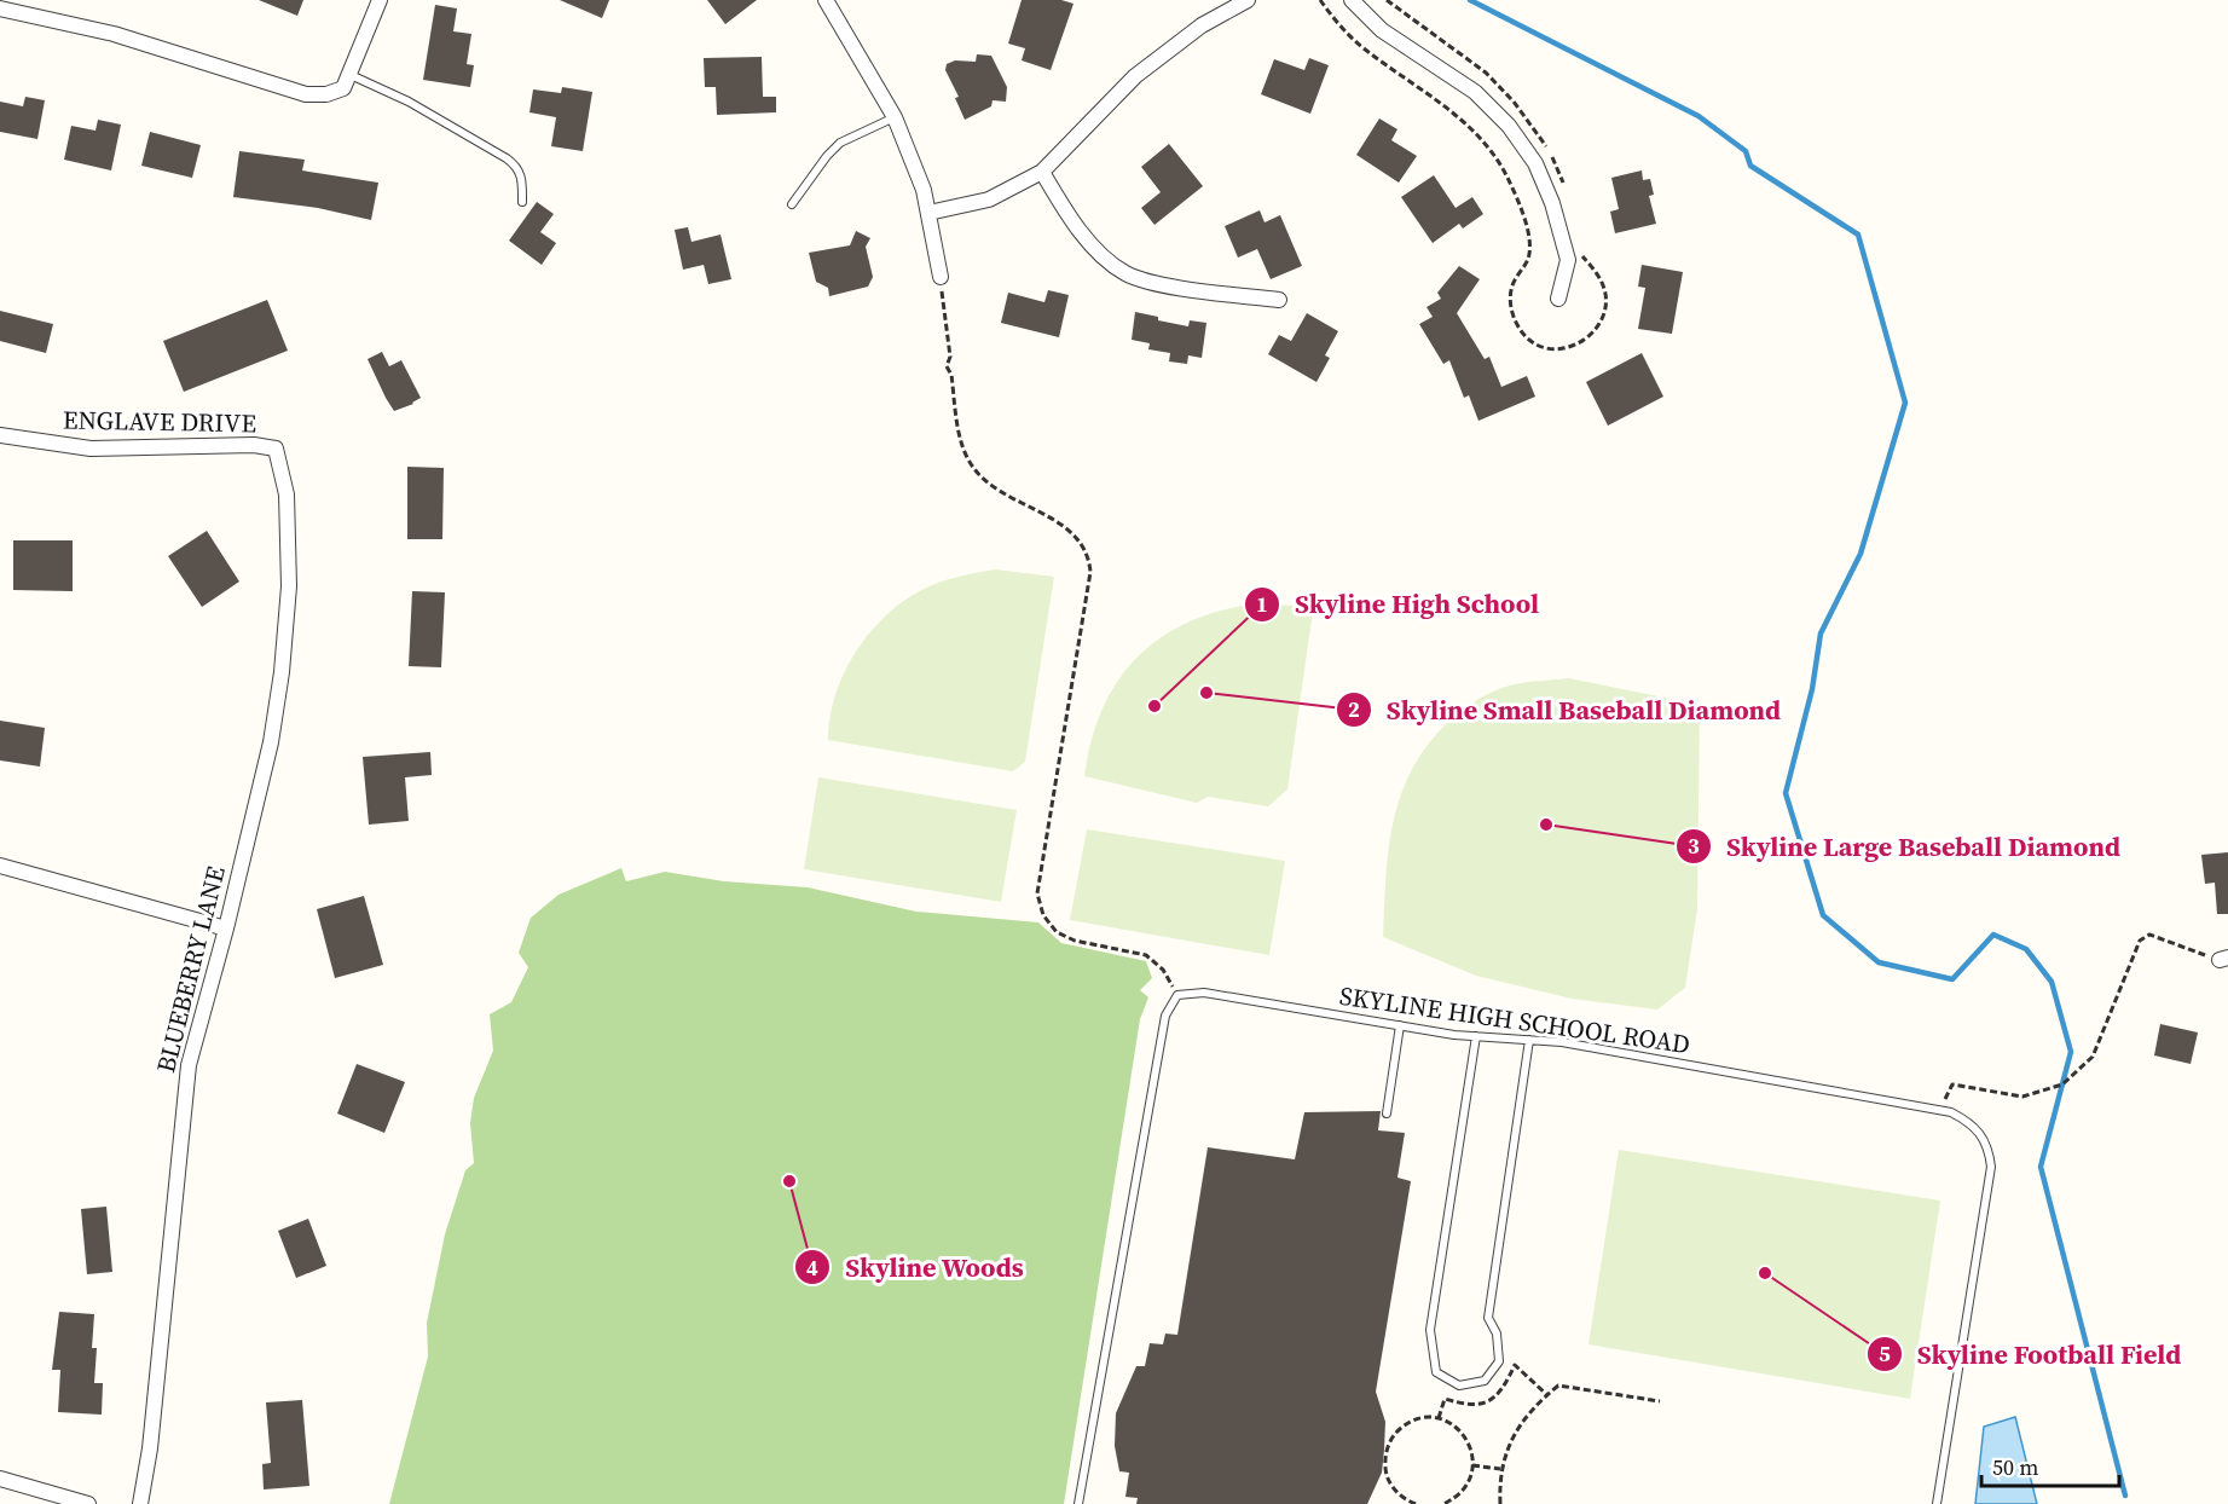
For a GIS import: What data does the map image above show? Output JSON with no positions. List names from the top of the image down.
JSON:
{
  "streets": {
    "street": ["ENGLAVE DRIVE", "BLUEBERRY LANE"],
    "lane": ["SKYLINE HIGH SCHOOL ROAD"]
  },
  "crossings": [
    ["ENGLAVE DRIVE", "BLUEBERRY LANE"]
  ],
  "places": [
    "Skyline Small Baseball Diamond",
    "Skyline High School",
    "Skyline Large Baseball Diamond",
    "Skyline Woods",
    "Skyline Football Field"
  ],
  "scale_bar": "50 m"
}
